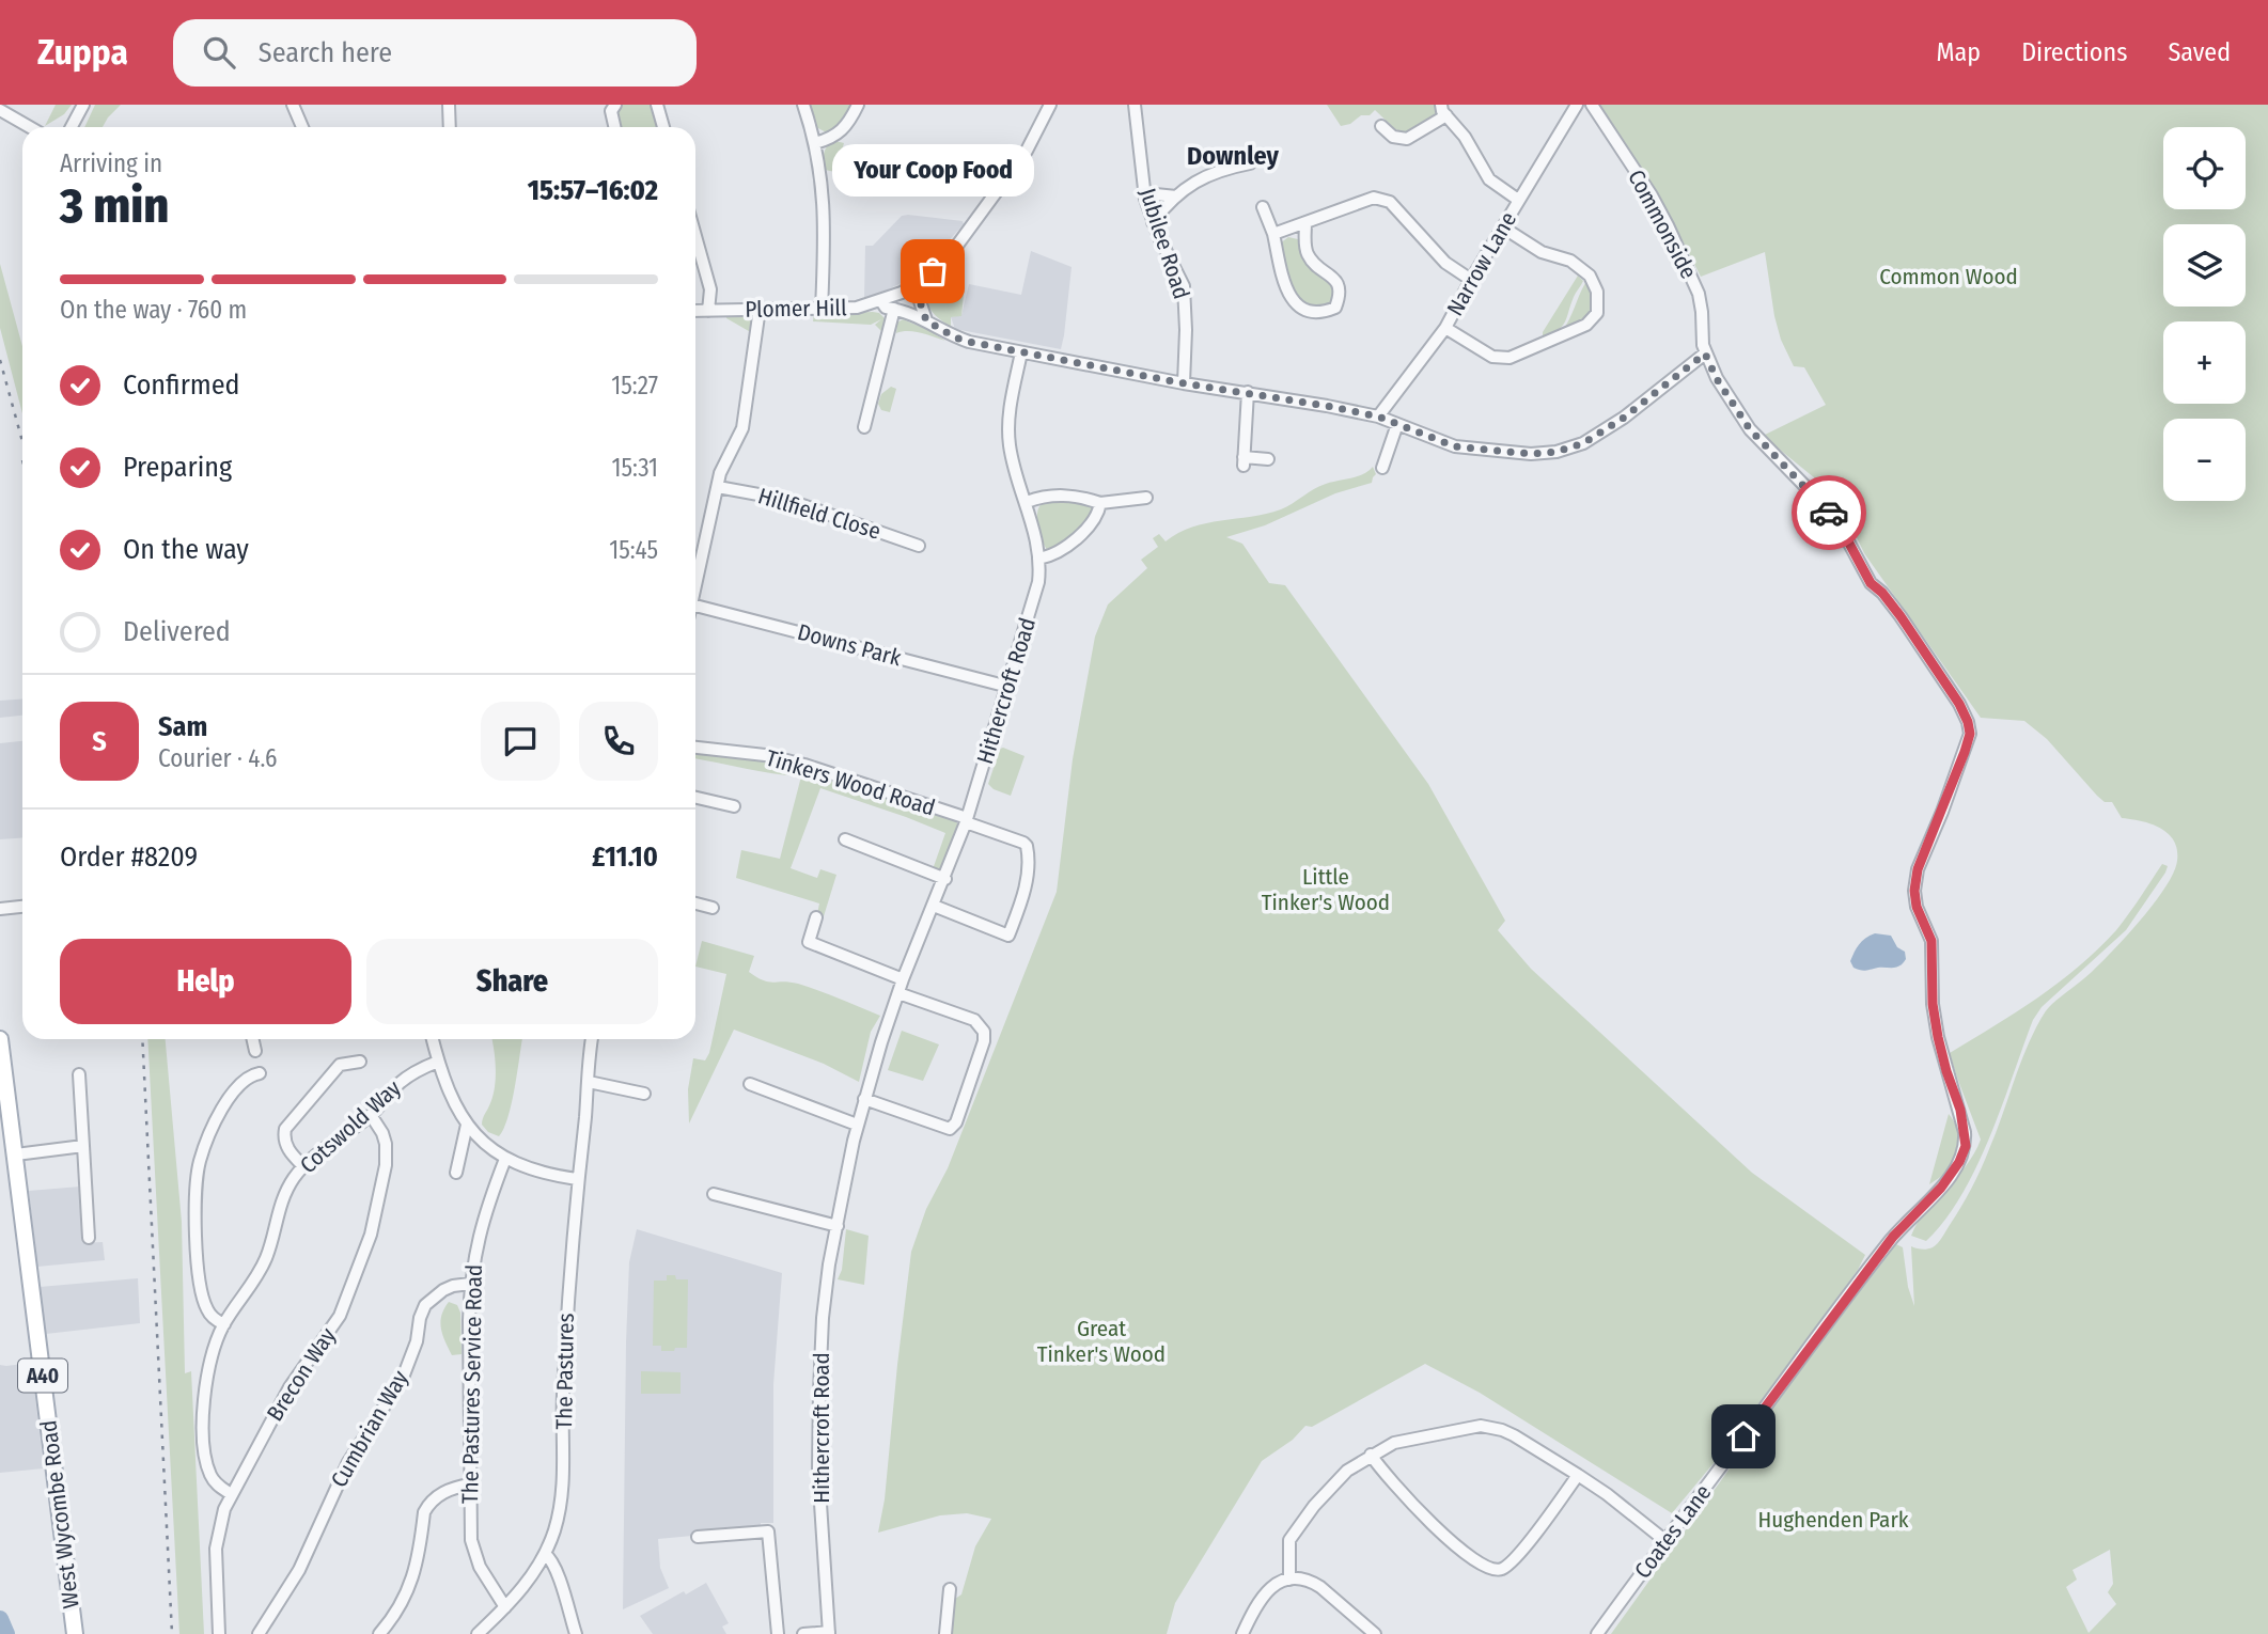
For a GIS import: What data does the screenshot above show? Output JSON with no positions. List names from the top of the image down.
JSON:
{
  "streets": {
    "main road": ["A40", "West Wycombe Road"],
    "street": [
      "Commonside",
      "Jubilee Road",
      "Narrow Lane",
      "Plomer Hill",
      "Hillfield Close",
      "Downs Park",
      "Hithercroft Road",
      "Tinkers Wood Road",
      "Cotswold Way",
      "The Pastures",
      "Brecon Way",
      "The Pastures Service Road",
      "Cumbrian Way",
      "Coates Lane"
    ]
  },
  "crossings": [
    ["Commonside", "Coates Lane"],
    ["Downs Park", "Hithercroft Road"],
    ["Hithercroft Road", "Tinkers Wood Road"],
    ["Cotswold Way", "Brecon Way"],
    ["The Pastures", "The Pastures Service Road"],
    ["The Pastures Service Road", "Cumbrian Way"]
  ],
  "districts": ["Downley"],
  "parks": [
    "Common Wood",
    "Little Tinker's Wood",
    "Great Tinker's Wood",
    "Hughenden Park"
  ],
  "places": ["Your Coop Food"],
  "page": {
    "header": "Zuppa",
    "search": "Search here",
    "nav": ["Map", "Directions", "Saved"],
    "map_buttons": ["+", "−"],
    "heading": ["3 min", "Arriving in", "15:57–16:02"],
    "panel": [
      "Sam",
      "Courier · 4.6",
      "Order #8209",
      "£11.10"
    ],
    "bubble": "Your Coop Food",
    "bar": "On the way · 760 m",
    "list": [
      ["Confirmed", "15:27"],
      ["Preparing", "15:31"],
      ["On the way", "15:45"],
      "Delivered"
    ],
    "round": "S",
    "buttons": ["Help", "Share"]
  }
}
